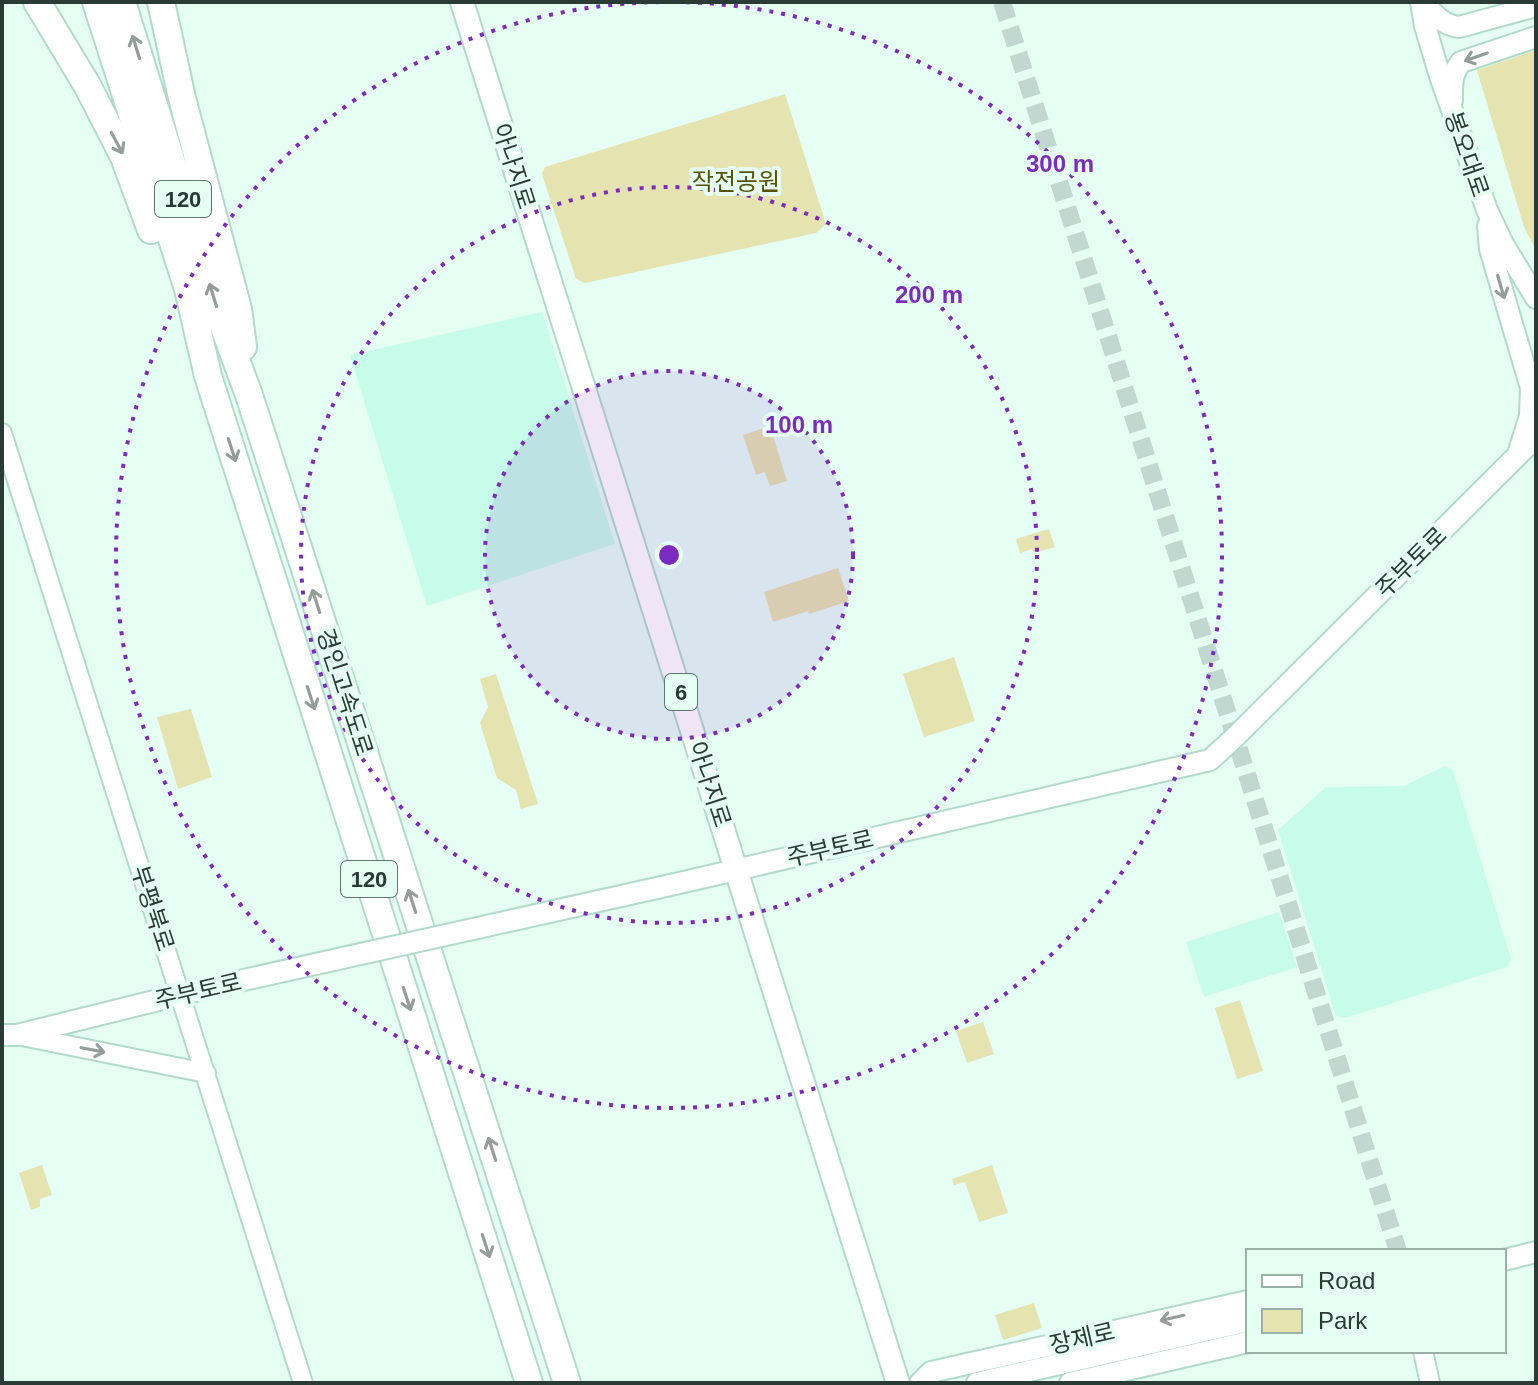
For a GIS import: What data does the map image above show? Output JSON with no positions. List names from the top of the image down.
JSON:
{
  "streets": {
    "highway": ["120", "경인고속도로"],
    "main road": [
      "봉오대로",
      "아나지로",
      "주부토로",
      "6",
      "장제로"
    ],
    "street": ["부평북로"]
  },
  "crossings": [
    ["아나지로", "주부토로"],
    ["주부토로", "부평북로"]
  ],
  "parks": ["작전공원"],
  "legend": ["Road", "Park"],
  "rings": ["300 m", "200 m", "100 m"]
}
